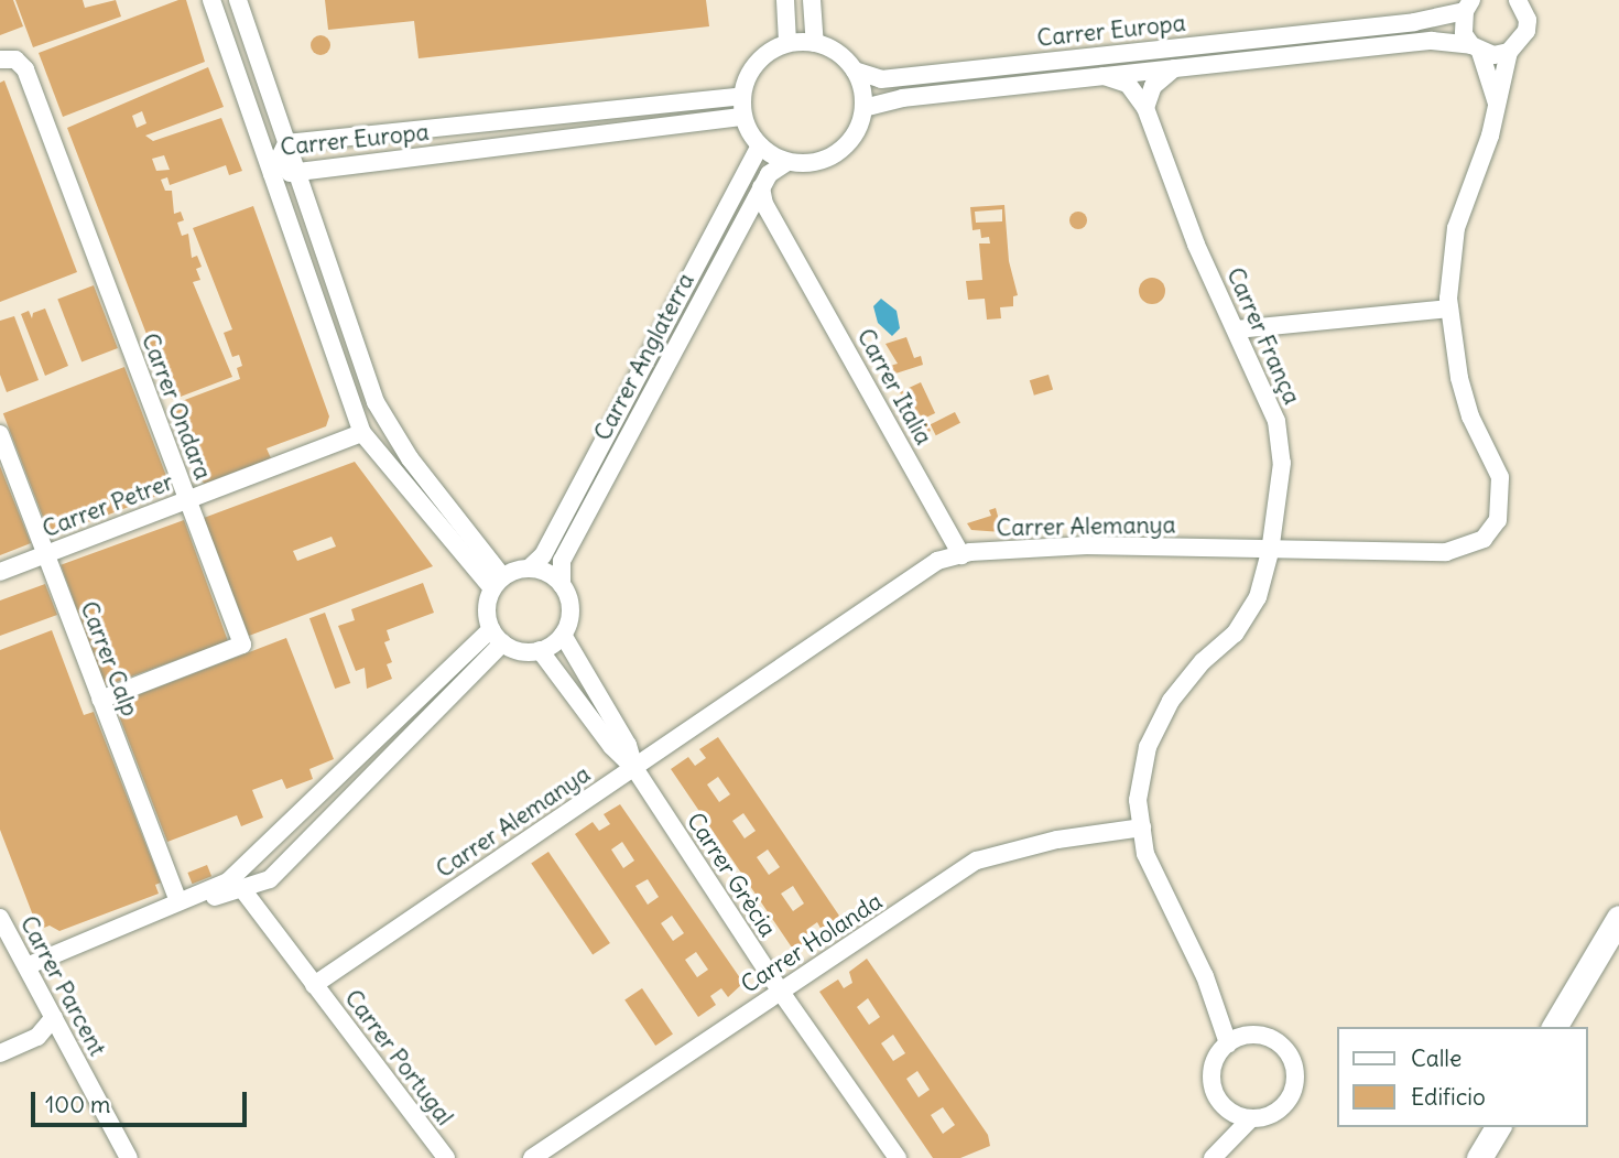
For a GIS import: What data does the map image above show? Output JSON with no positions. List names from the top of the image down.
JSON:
{
  "streets": {
    "street": [
      "Carrer Europa",
      "Carrer França",
      "Carrer Anglaterra",
      "Carrer Italia",
      "Carrer Ondara",
      "Carrer Petrer",
      "Carrer Alemanya",
      "Carrer Calp",
      "Carrer Grècia",
      "Carrer Holanda",
      "Carrer Parcent",
      "Carrer Portugal"
    ]
  },
  "crossings": [
    ["Carrer Europa", "Carrer Anglaterra"],
    ["Carrer Europa", "Carrer Alemanya"],
    ["Carrer França", "Carrer Alemanya"],
    ["Carrer França", "Carrer Holanda"],
    ["Carrer Anglaterra", "Carrer Italia"],
    ["Carrer Anglaterra", "Carrer Grècia"],
    ["Carrer Italia", "Carrer Alemanya"],
    ["Carrer Ondara", "Carrer Petrer"],
    ["Carrer Ondara", "Carrer Calp"],
    ["Carrer Petrer", "Carrer Calp"],
    ["Carrer Alemanya", "Carrer Grècia"],
    ["Carrer Alemanya", "Carrer Portugal"],
    ["Carrer Grècia", "Carrer Holanda"]
  ],
  "legend": ["Calle", "Edificio"],
  "scale_bar": "100 m"
}
